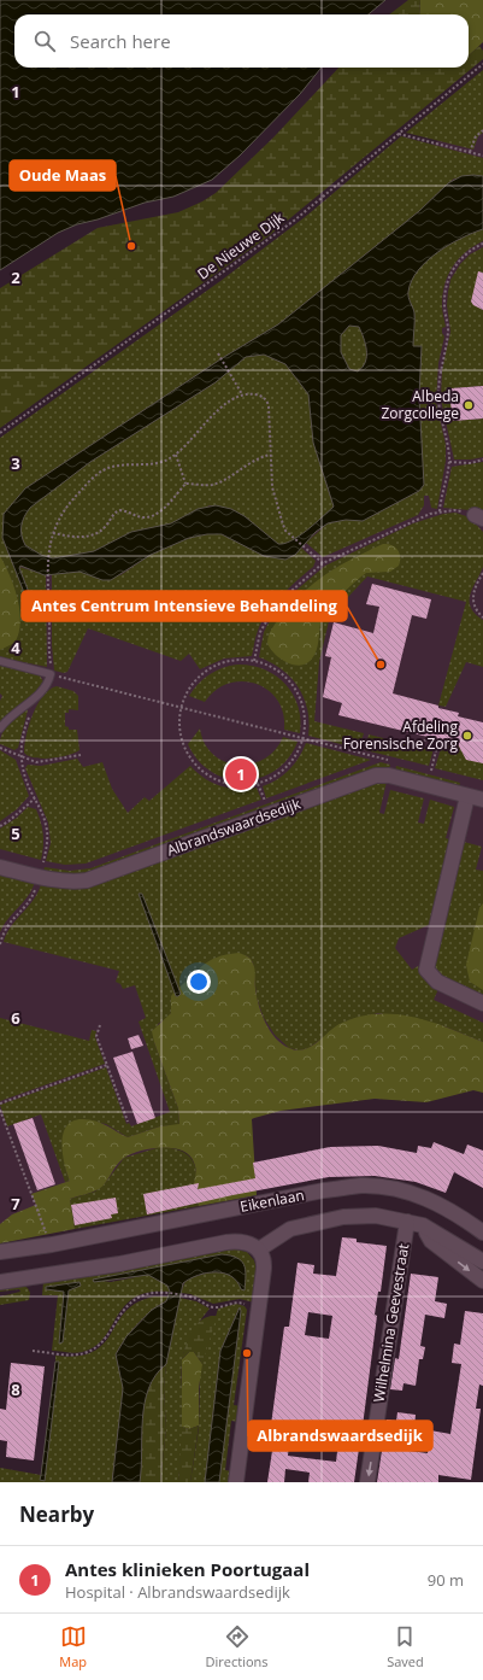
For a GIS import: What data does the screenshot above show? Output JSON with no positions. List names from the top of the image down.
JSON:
{
  "streets": {
    "street": ["Albrandswaardsedijk", "Eikenlaan", "Wilhelmina Geevestraat"],
    "path": ["De Nieuwe Dijk"]
  },
  "one_way": ["Wilhelmina Geevestraat"],
  "places": [
    "Oude Maas",
    "Albeda Zorgcollege",
    "Antes Centrum Intensieve Behandeling",
    "Afdeling Forensische Zorg",
    "Albrandswaardsedijk"
  ],
  "page": {
    "search": "Search here",
    "pins": "1",
    "heading": "Nearby",
    "list": [
      {
        "mark": "1",
        "name": "Antes klinieken Poortugaal",
        "note": "Hospital · Albrandswaardsedijk",
        "value": "90 m"
      }
    ],
    "nav": ["Map", "Directions", "Saved"]
  },
  "grid": {
    "rows": [
      "1",
      "2",
      "3",
      "4",
      "5",
      "6",
      "7",
      "8"
    ]
  }
}
